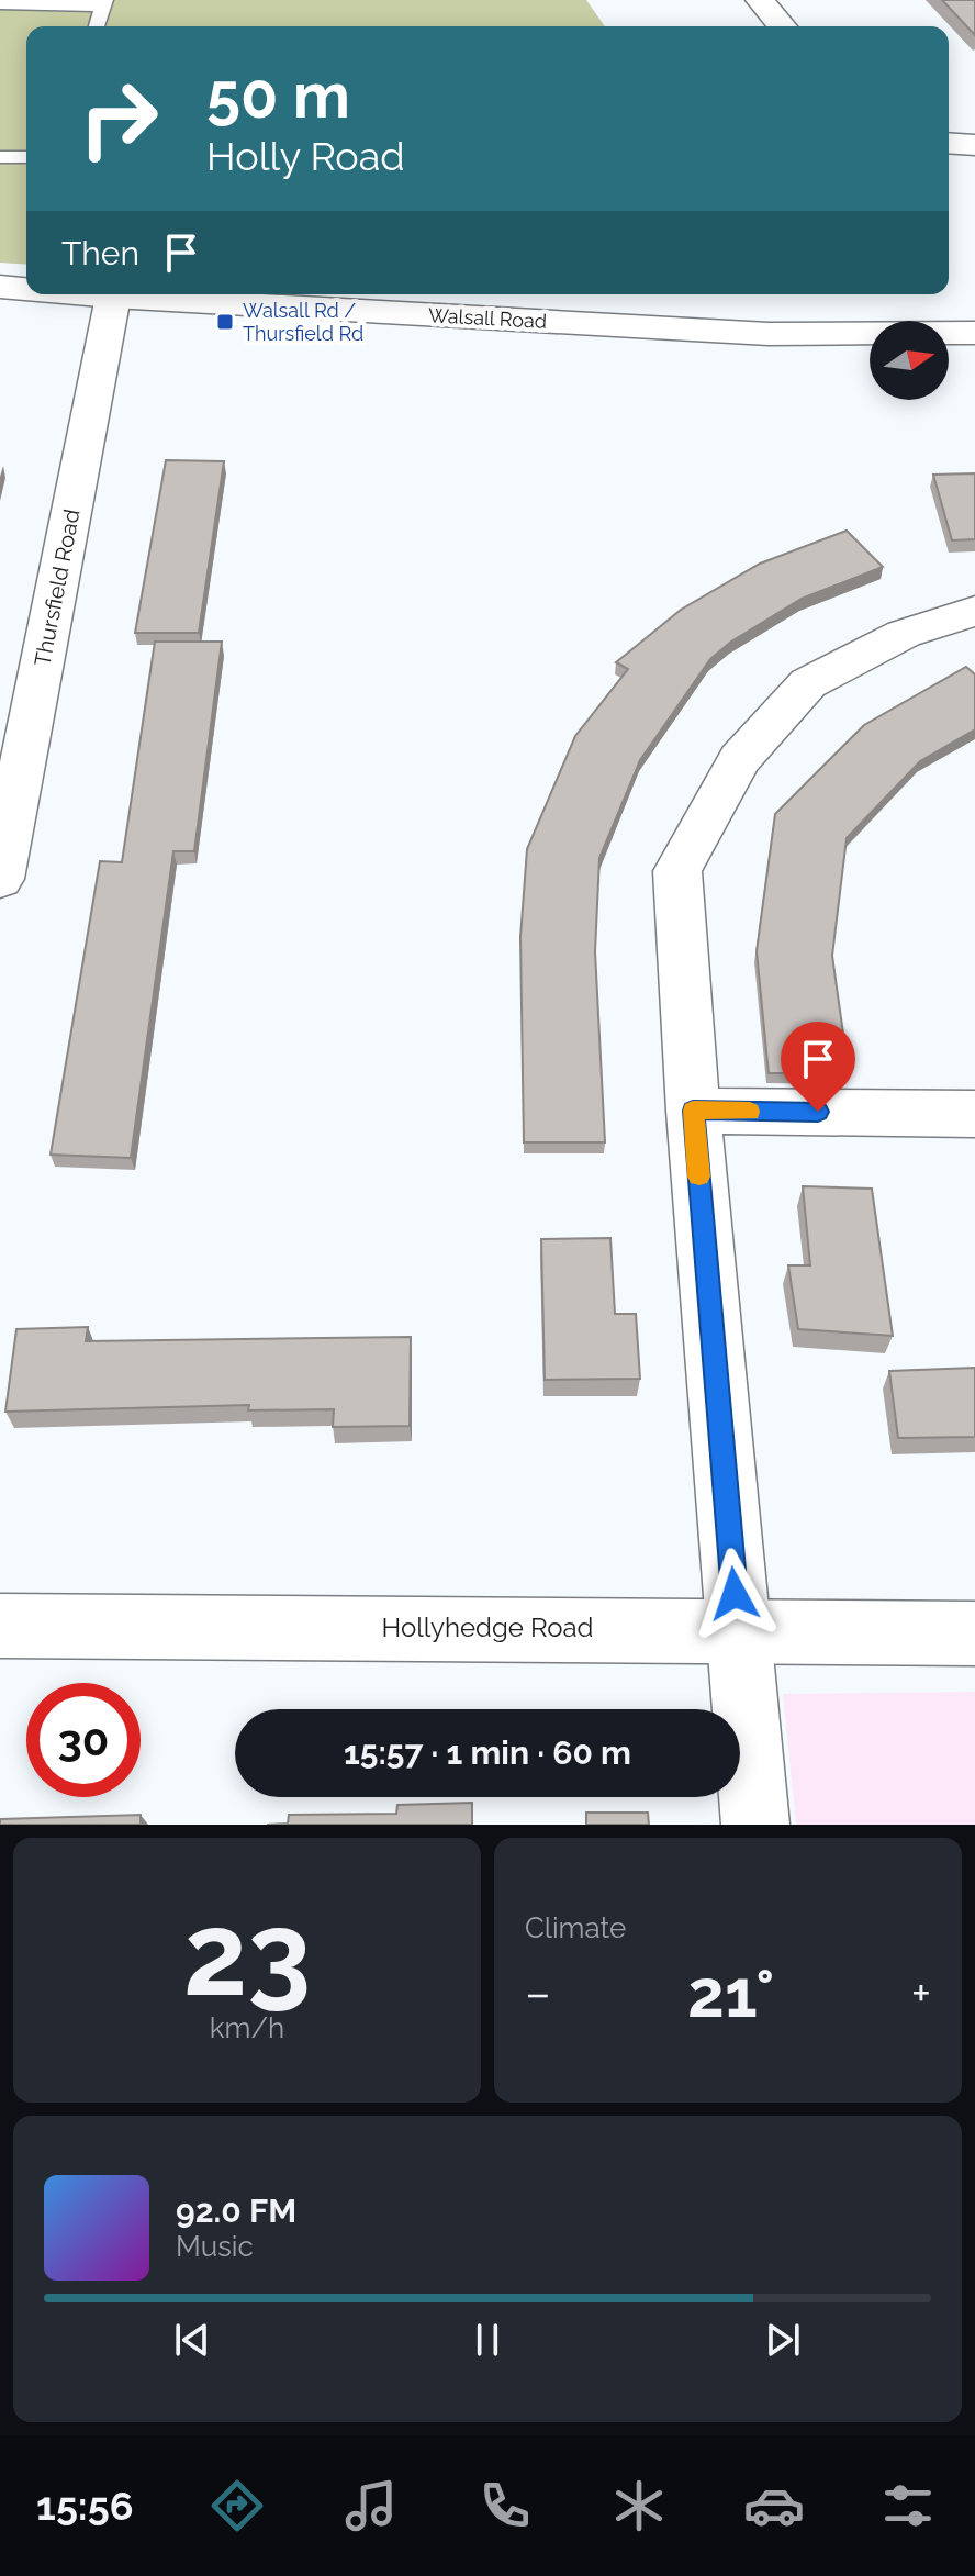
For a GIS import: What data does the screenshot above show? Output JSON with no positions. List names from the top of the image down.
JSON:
{
  "streets": {
    "street": ["Walsall Road", "Thursfield Road", "Hollyhedge Road"]
  },
  "crossings": [
    ["Walsall Road", "Thursfield Road"]
  ],
  "places": {
    "transit": ["Walsall Rd / Thursfield Rd"]
  },
  "north": "right",
  "page": {
    "turn": ["50 m", "Holly Road"],
    "then": "Then",
    "limit": "30",
    "trip": "15:57 · 1 min · 60 m",
    "tile": [
      ["23", "km/h"],
      "Climate"
    ],
    "heat": ["−", "21°", "+"],
    "song": ["92.0 FM", "Music"],
    "tabs": "15:56"
  }
}
